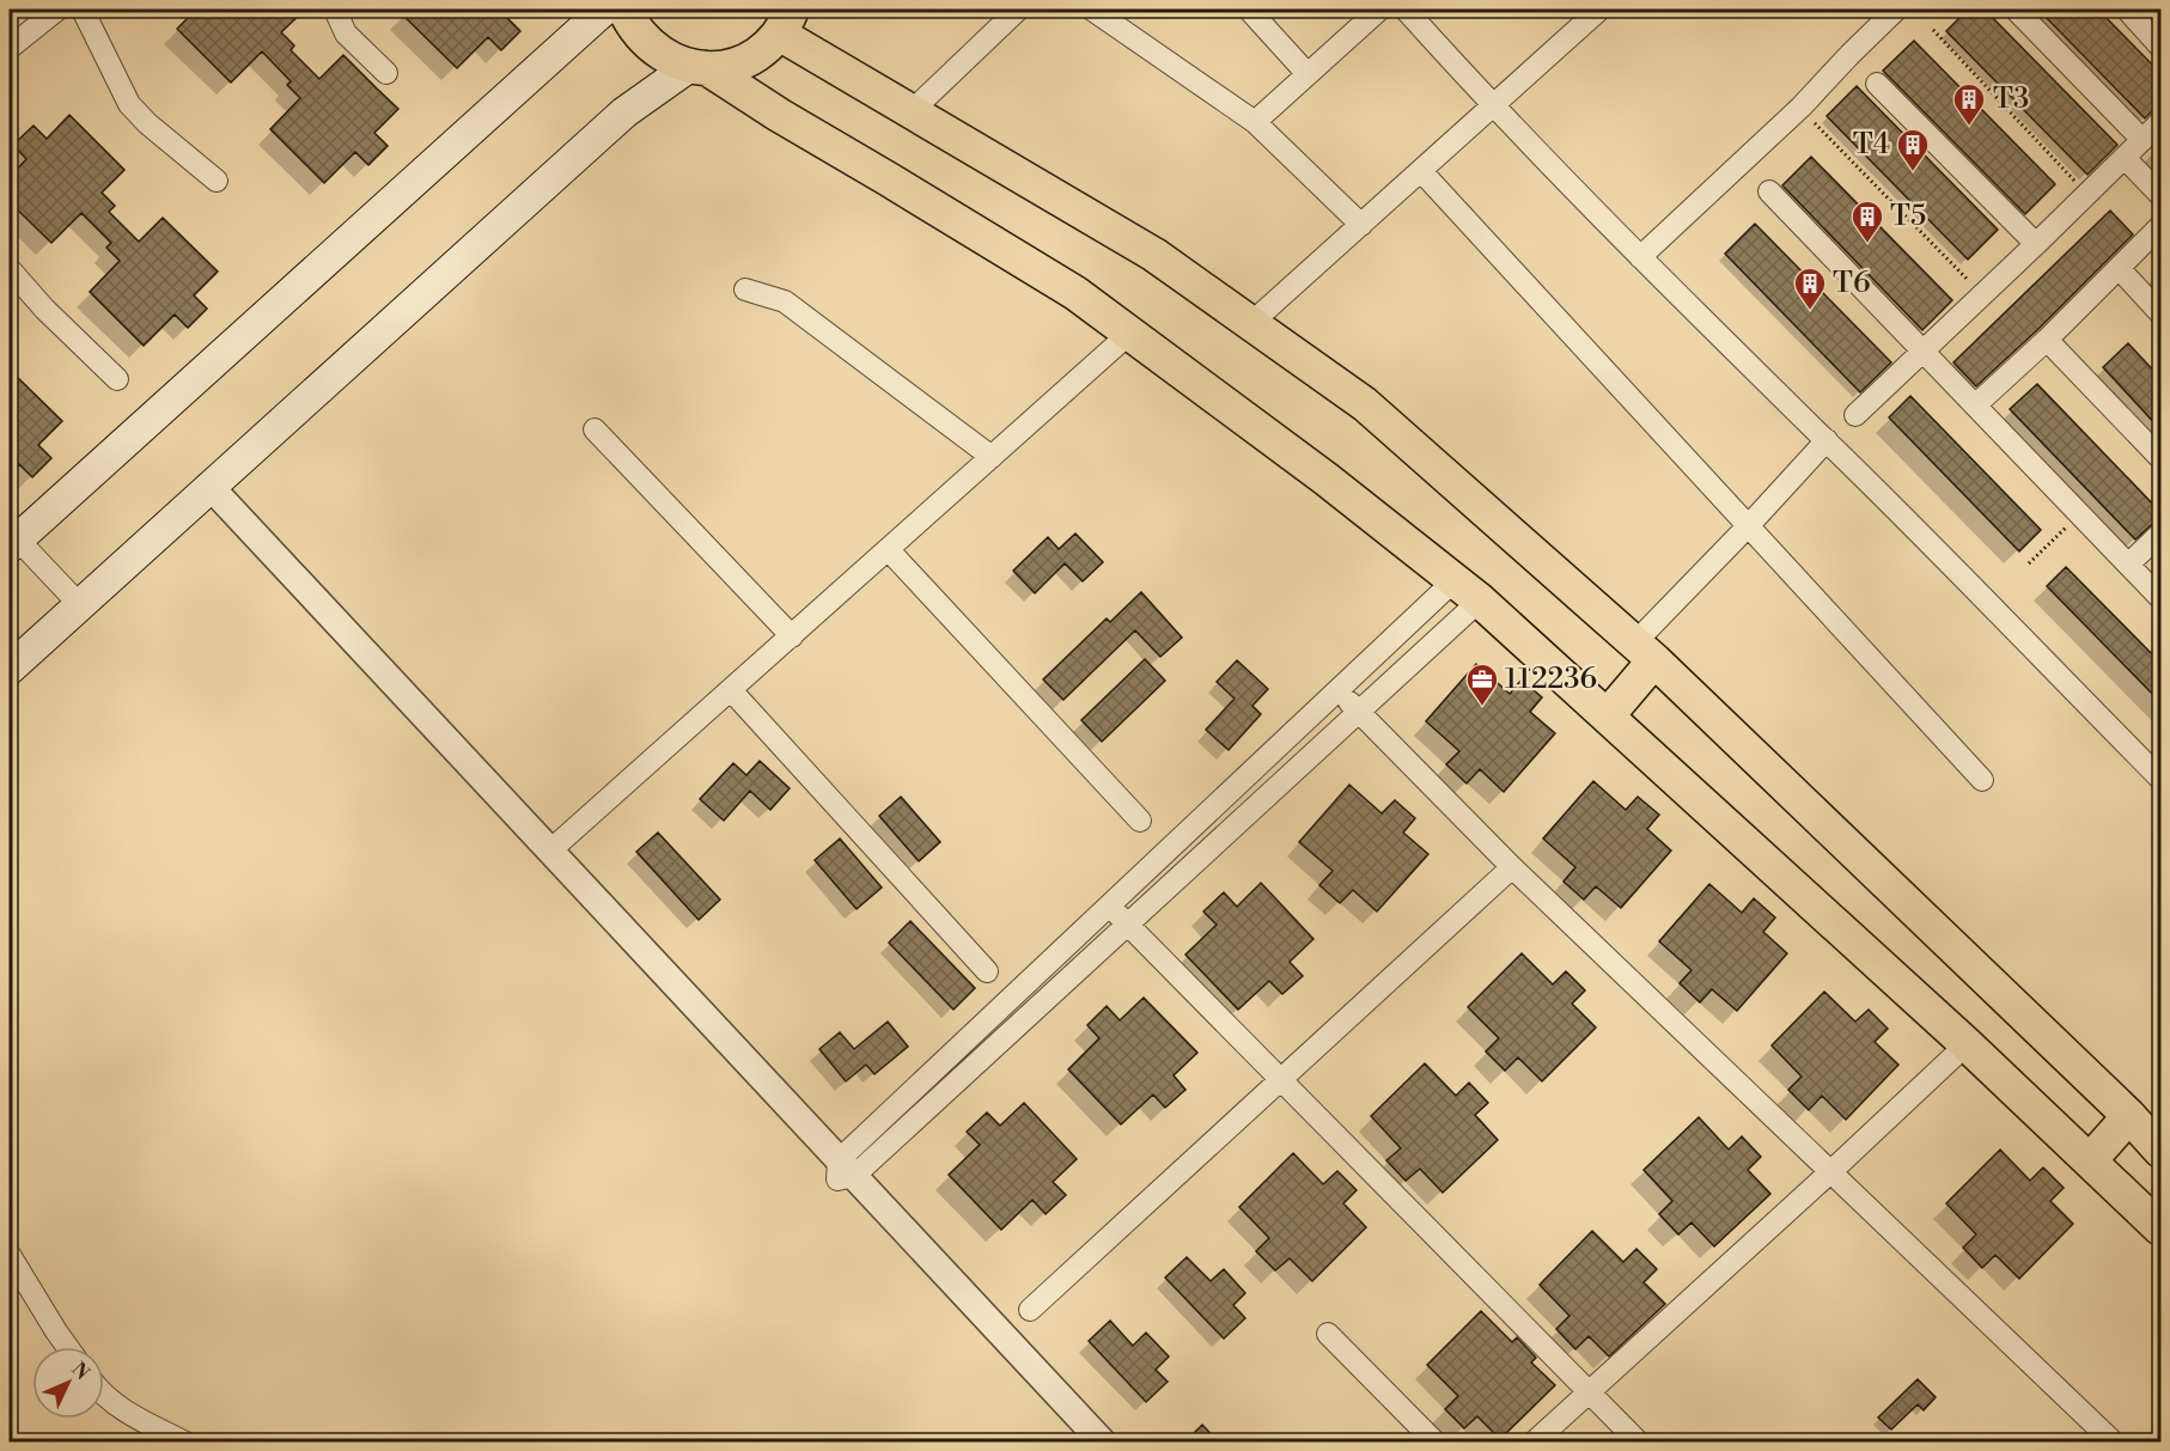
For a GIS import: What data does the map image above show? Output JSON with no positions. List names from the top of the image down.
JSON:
{
  "places": {
    "building": [
      "T3",
      "T4",
      "T5",
      "T6"
    ],
    "office": ["112236"]
  },
  "north": "top right"
}
